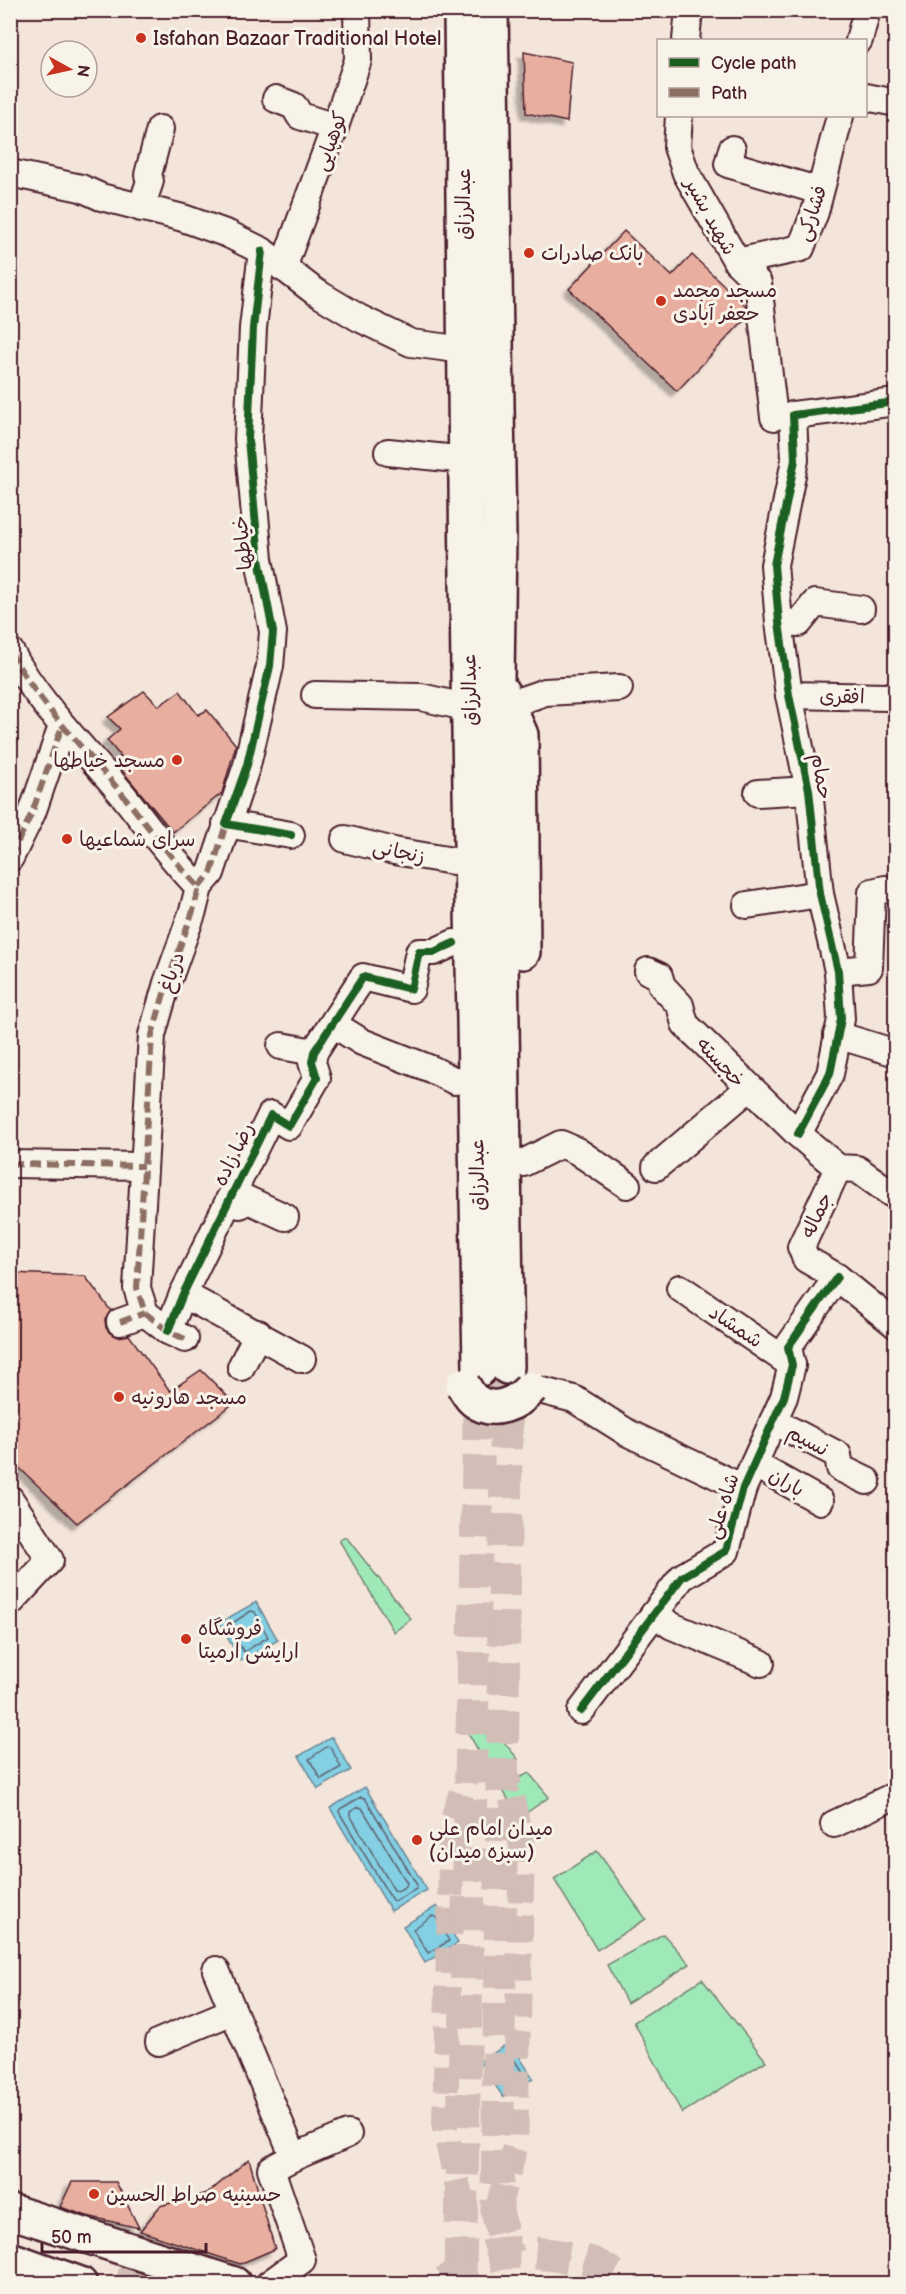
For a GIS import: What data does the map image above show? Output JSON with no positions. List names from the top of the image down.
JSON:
{
  "streets": {
    "main road": ["عبدالرزاق"],
    "street": [
      "کوهپایی",
      "فشارکی",
      "شهید بشیر",
      "خیاطها",
      "افقری",
      "حمام",
      "زنجانی",
      "درباغ",
      "خجسته",
      "رضا زاده",
      "جماله",
      "شمشاد",
      "نسیم",
      "باران",
      "شاه علی"
    ]
  },
  "crossings": [
    ["فشارکی", "شهید بشیر"],
    ["شهید بشیر", "حمام"],
    ["خیاطها", "درباغ"],
    ["افقری", "حمام"],
    ["درباغ", "رضا زاده"],
    ["جماله", "شاه علی"],
    ["شمشاد", "شاه علی"],
    ["نسیم", "شاه علی"],
    ["باران", "شاه علی"]
  ],
  "places": [
    "Isfahan Bazaar Traditional Hotel",
    "بانک صادرات",
    "مسجد مجمد حعفر آبادی",
    "مسجد خیاطها",
    "سرای شماعیها",
    "مسجد هارونیه",
    "فروشگاه ارایشی ارمیتا",
    "میدان امام علی (سبزه میدان)",
    "حسینیه صراط الحسین"
  ],
  "legend": ["Cycle path", "Path"],
  "scale_bar": "50 m",
  "north": "right"
}
